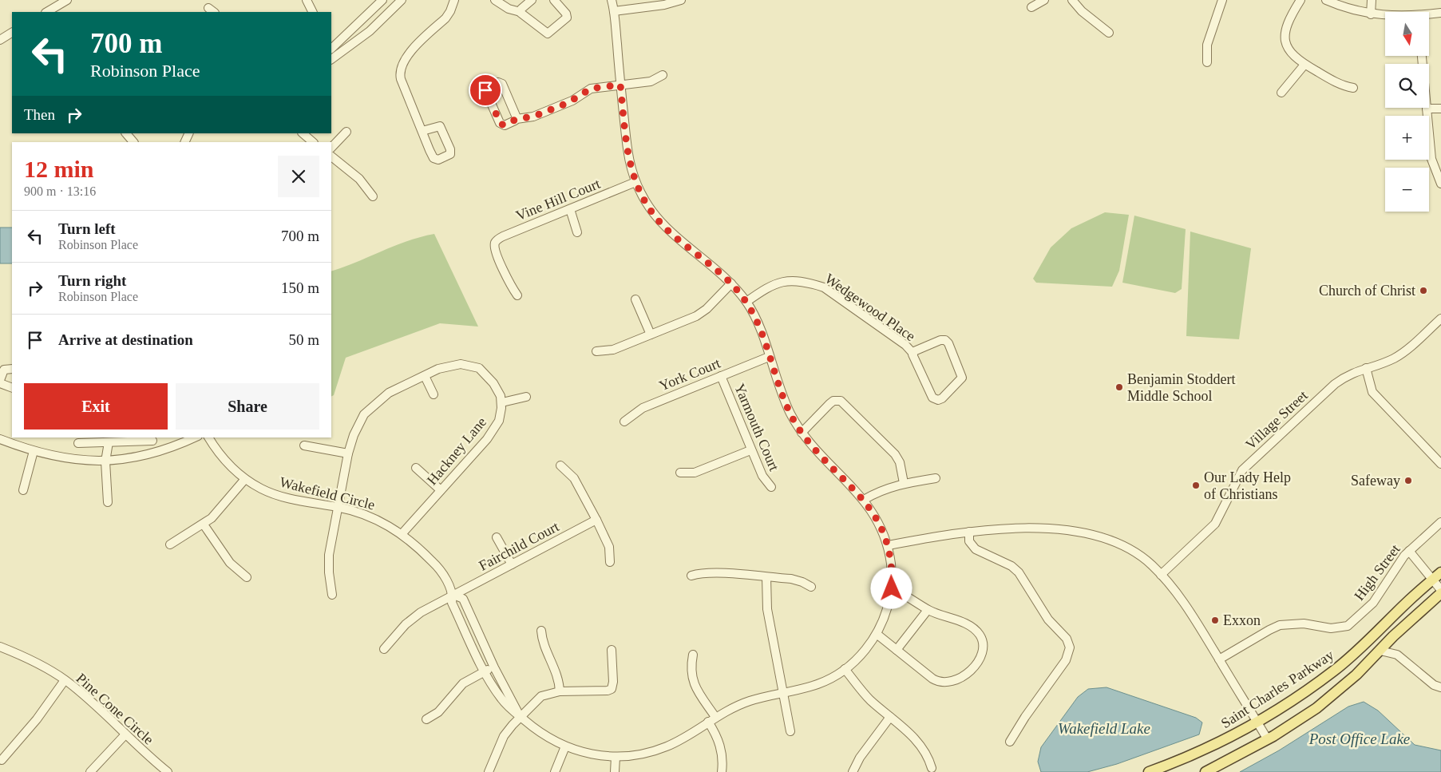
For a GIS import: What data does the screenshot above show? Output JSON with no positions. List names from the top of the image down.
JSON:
{
  "streets": {
    "main road": ["Saint Charles Parkway"],
    "street": [
      "Vine Hill Court",
      "Wedgewood Place",
      "York Court",
      "Village Street",
      "Yarmouth Court",
      "Hackney Lane",
      "Wakefield Circle",
      "Fairchild Court",
      "High Street",
      "Pine Cone Circle"
    ]
  },
  "crossings": [
    ["Vine Hill Court", "Wakefield Circle"],
    ["Wedgewood Place", "Wakefield Circle"],
    ["York Court", "Yarmouth Court"],
    ["York Court", "Wakefield Circle"],
    ["Hackney Lane", "Wakefield Circle"],
    ["Wakefield Circle", "Fairchild Court"]
  ],
  "water": ["Wakefield Lake", "Post Office Lake"],
  "places": [
    "Church of Christ",
    "Benjamin Stoddert Middle School",
    "Safeway",
    "Our Lady Help of Christians",
    "Exxon"
  ],
  "north": "bottom",
  "page": {
    "map_buttons": ["+", "−"],
    "turn": ["700 m", "Robinson Place"],
    "then": "Then",
    "heading": ["12 min", "900 m · 13:16"],
    "list": [
      {
        "name": "Turn left",
        "note": "Robinson Place",
        "value": "700 m"
      },
      {
        "name": "Turn right",
        "note": "Robinson Place",
        "value": "150 m"
      },
      {
        "name": "Arrive at destination",
        "value": "50 m"
      }
    ],
    "buttons": ["Exit", "Share"]
  }
}
